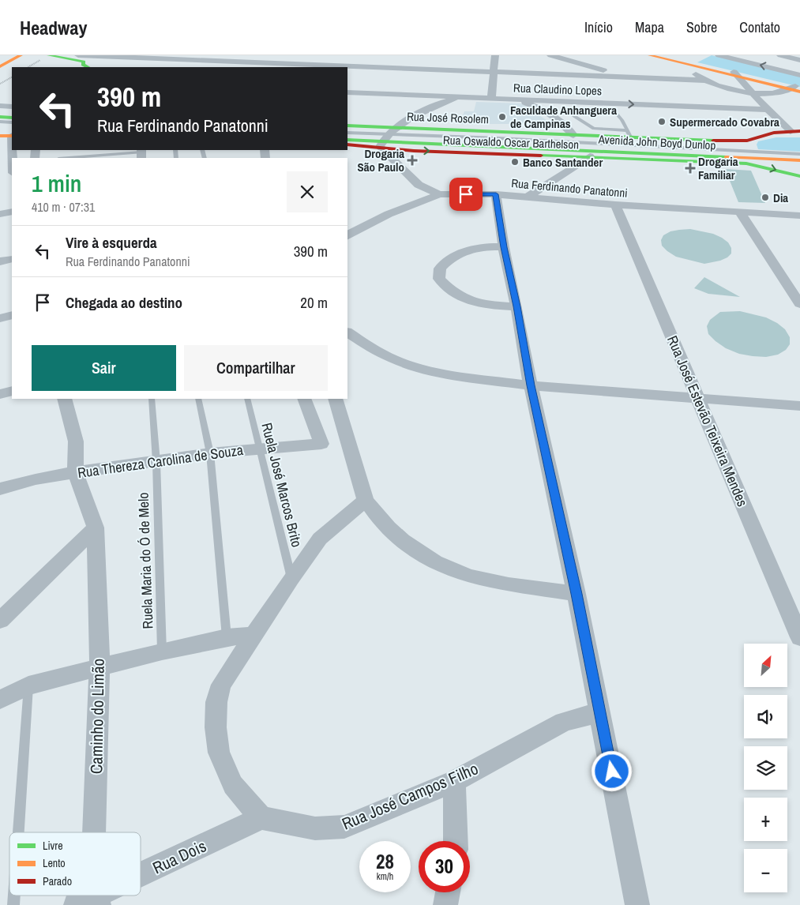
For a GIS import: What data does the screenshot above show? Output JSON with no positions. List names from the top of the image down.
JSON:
{
  "streets": {
    "street": [
      "Rua Claudino Lopes",
      "Rua José Rosolem",
      "Rua Oswaldo Oscar Barthelson",
      "Avenida John Boyd Dunlop",
      "Rua Ferdinando Panatonni",
      "Rua José Estevão Teixeira Mendes",
      "Rua Thereza Carolina de Souza",
      "Caminho do Limão",
      "Rua José Campos Filho",
      "Rua Dois"
    ],
    "lane": ["Ruela José Marcos Brito", "Ruela Maria do Ó de Melo"]
  },
  "crossings": [
    ["Rua José Rosolem", "Rua Oswaldo Oscar Barthelson"],
    ["Rua José Rosolem", "Avenida John Boyd Dunlop"],
    ["Rua Oswaldo Oscar Barthelson", "Avenida John Boyd Dunlop"],
    ["Rua Ferdinando Panatonni", "Rua José Estevão Teixeira Mendes"],
    ["Rua Thereza Carolina de Souza", "Ruela José Marcos Brito"],
    ["Rua Thereza Carolina de Souza", "Ruela Maria do Ó de Melo"],
    ["Rua Thereza Carolina de Souza", "Caminho do Limão"],
    ["Rua José Campos Filho", "Rua Dois"]
  ],
  "places": {
    "other": [
      "Faculdade Anhanguera de Campinas",
      "Supermercado Covabra",
      "Banco Santander",
      "Dia"
    ],
    "health": ["Drogaria São Paulo", "Drogaria Familiar"]
  },
  "legend": ["Livre", "Lento", "Parado"],
  "north": "top right",
  "page": {
    "header": "Headway",
    "nav": [
      "Início",
      "Mapa",
      "Sobre",
      "Contato"
    ],
    "turn": ["390 m", "Rua Ferdinando Panatonni"],
    "heading": ["1 min", "410 m · 07:31"],
    "list": [
      {
        "name": "Vire à esquerda",
        "note": "Rua Ferdinando Panatonni",
        "value": "390 m"
      },
      {
        "name": "Chegada ao destino",
        "value": "20 m"
      }
    ],
    "buttons": ["Sair", "Compartilhar"],
    "map_buttons": ["+", "−"],
    "speed": "28 km/h",
    "limit": "30"
  }
}
